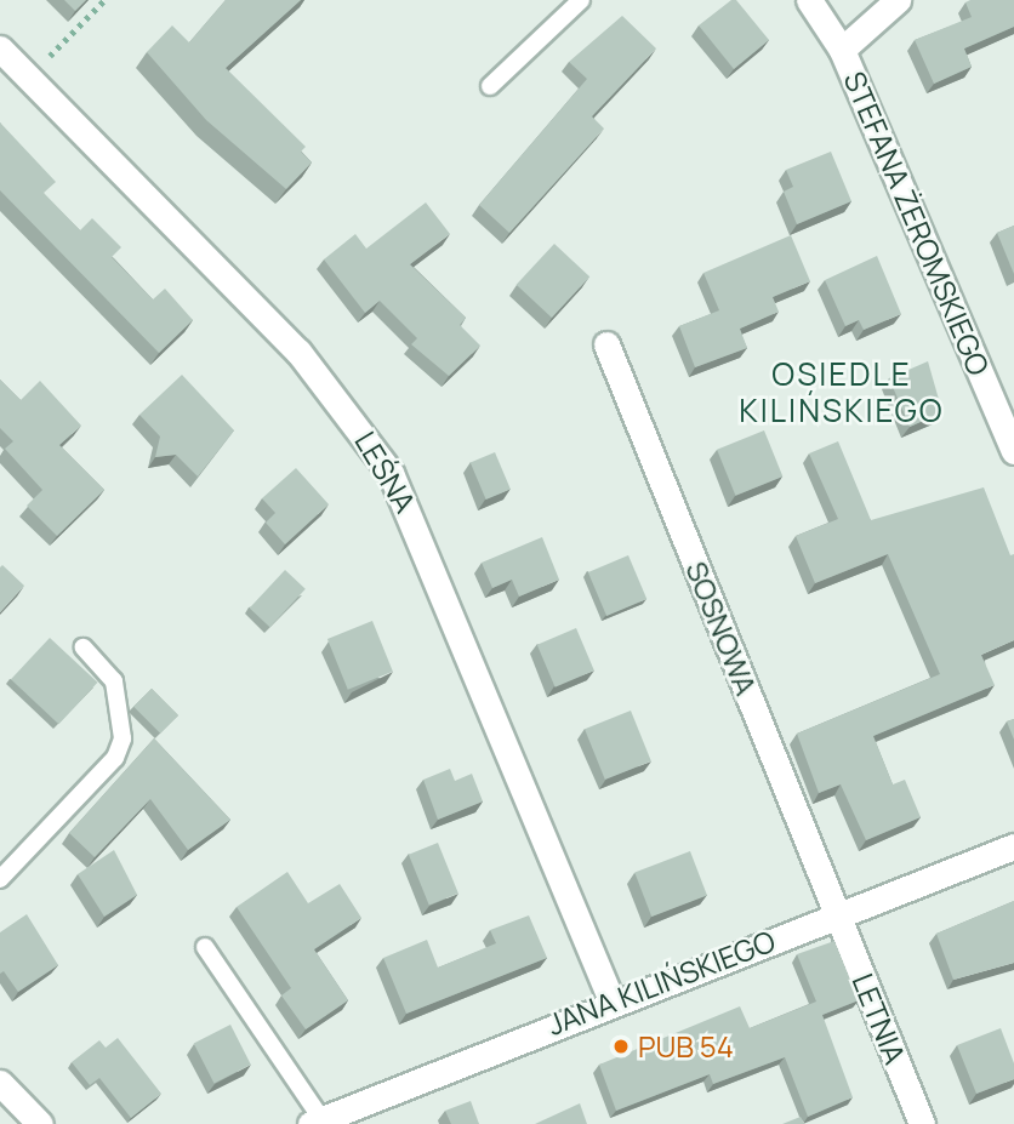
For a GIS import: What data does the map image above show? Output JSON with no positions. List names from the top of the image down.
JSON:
{
  "streets": {
    "street": [
      "STEFANA ŻEROMSKIEGO",
      "LEŚNA",
      "SOSNOWA",
      "JANA KILIŃSKIEGO",
      "LETNIA"
    ]
  },
  "crossings": [
    ["LEŚNA", "JANA KILIŃSKIEGO"],
    ["SOSNOWA", "JANA KILIŃSKIEGO"],
    ["SOSNOWA", "LETNIA"],
    ["JANA KILIŃSKIEGO", "LETNIA"]
  ],
  "districts": ["OSIEDLE KILIŃSKIEGO"],
  "places": ["PUB 54"]
}
